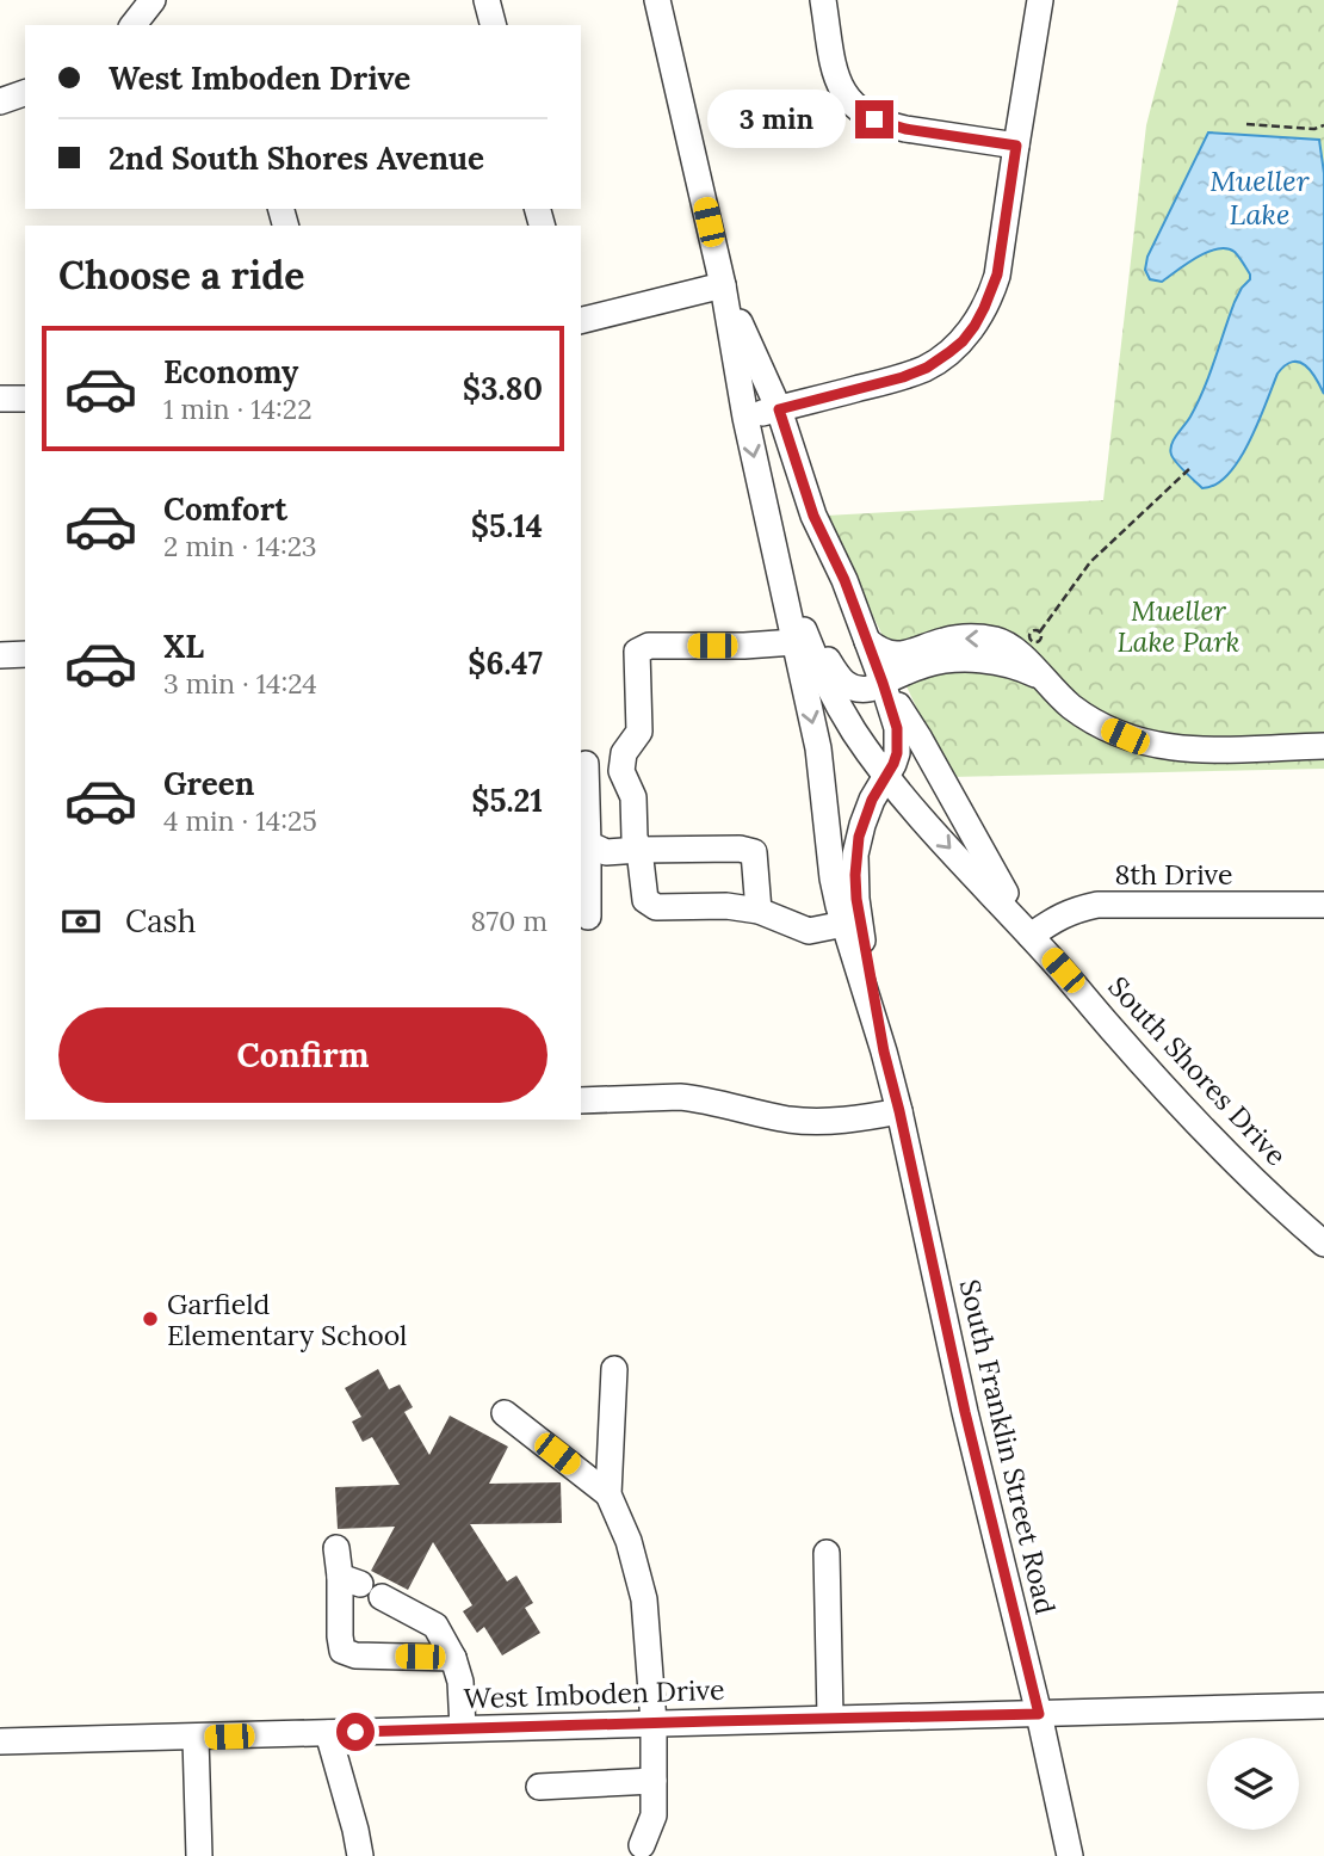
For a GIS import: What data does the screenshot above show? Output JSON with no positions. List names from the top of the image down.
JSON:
{
  "streets": {
    "street": [
      "8th Drive",
      "South Shores Drive",
      "South Franklin Street Road",
      "West Imboden Drive"
    ]
  },
  "crossings": [
    ["8th Drive", "South Shores Drive"],
    ["South Shores Drive", "South Franklin Street Road"],
    ["South Franklin Street Road", "West Imboden Drive"]
  ],
  "water": ["Mueller Lake"],
  "parks": ["Mueller Lake Park"],
  "places": ["Garfield Elementary School"],
  "page": {
    "banner": ["West Imboden Drive", "2nd South Shores Avenue"],
    "bubble": "3 min",
    "heading": "Choose a ride",
    "list": [
      {
        "name": "Economy",
        "note": "1 min · 14:22",
        "value": "$3.80"
      },
      {
        "name": "Comfort",
        "note": "2 min · 14:23",
        "value": "$5.14"
      },
      {
        "name": "XL",
        "note": "3 min · 14:24",
        "value": "$6.47"
      },
      {
        "name": "Green",
        "note": "4 min · 14:25",
        "value": "$5.21"
      }
    ],
    "pay": ["Cash", "870 m"],
    "buttons": "Confirm"
  }
}
